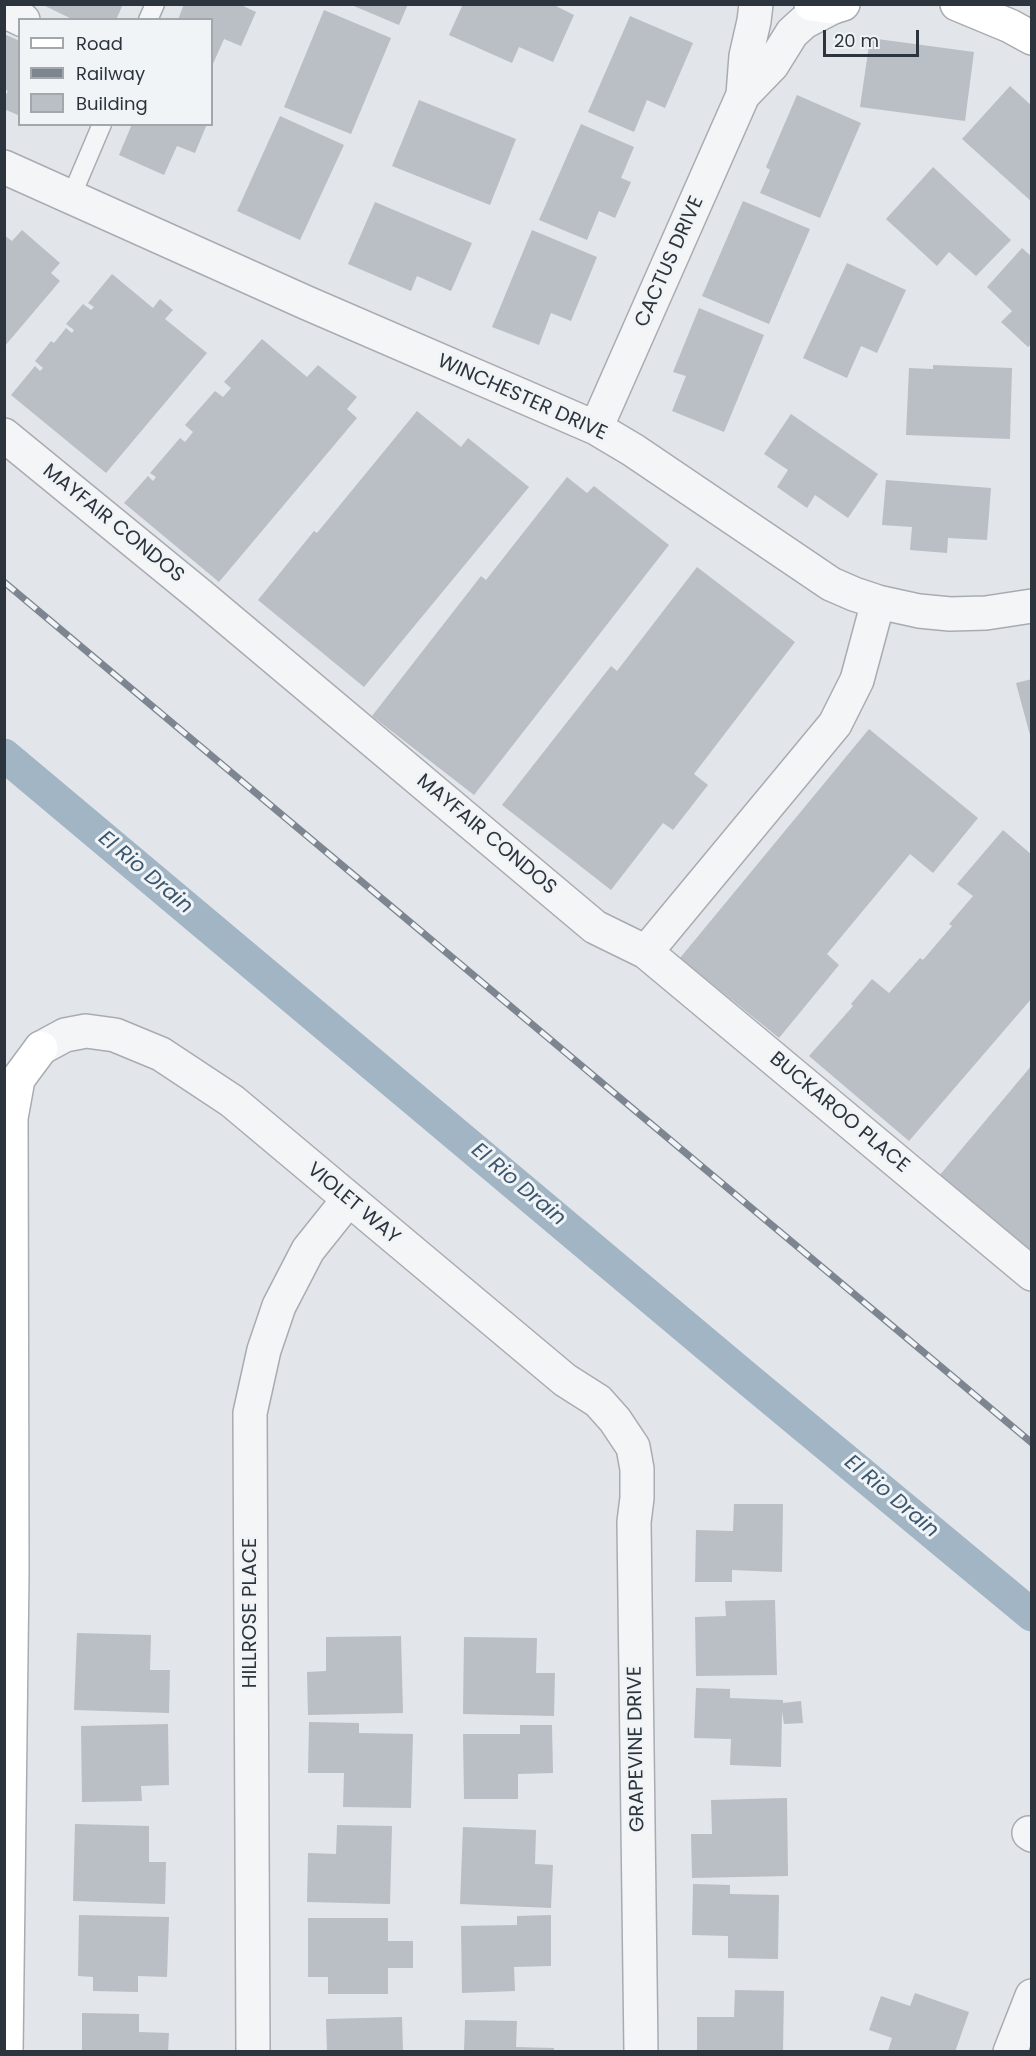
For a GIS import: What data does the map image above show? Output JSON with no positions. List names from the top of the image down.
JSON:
{
  "streets": {
    "street": [
      "CACTUS DRIVE",
      "WINCHESTER DRIVE",
      "MAYFAIR CONDOS",
      "BUCKAROO PLACE",
      "VIOLET WAY",
      "HILLROSE PLACE",
      "GRAPEVINE DRIVE"
    ]
  },
  "crossings": [
    ["CACTUS DRIVE", "WINCHESTER DRIVE"],
    ["MAYFAIR CONDOS", "BUCKAROO PLACE"],
    ["VIOLET WAY", "HILLROSE PLACE"],
    ["VIOLET WAY", "GRAPEVINE DRIVE"]
  ],
  "water": ["El Rio Drain"],
  "legend": ["Road", "Railway", "Building"],
  "scale_bar": "20 m"
}
